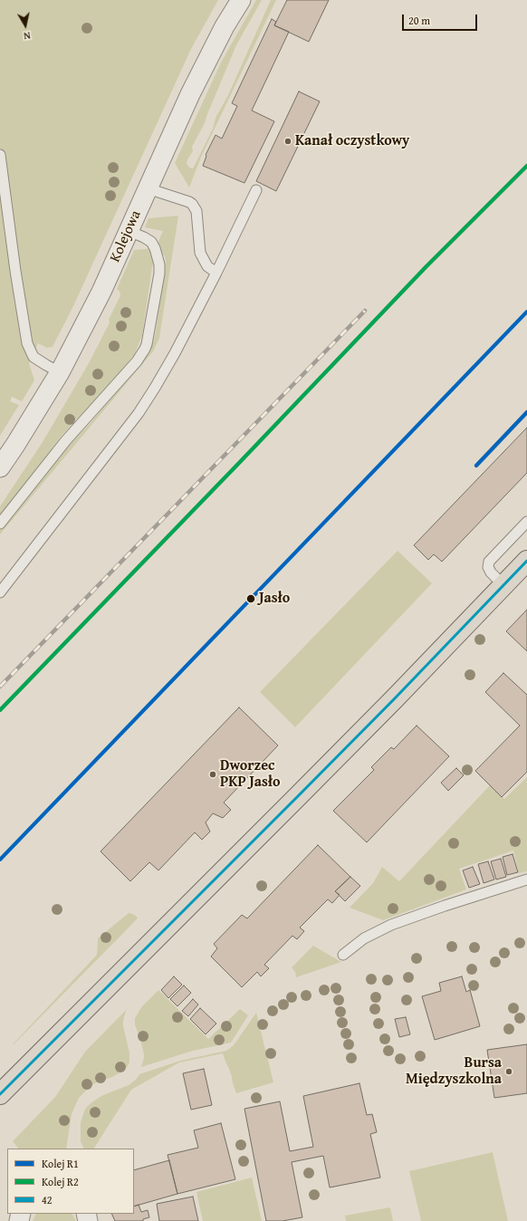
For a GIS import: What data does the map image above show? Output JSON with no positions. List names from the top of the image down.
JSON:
{
  "streets": {
    "street": ["Kolejowa"]
  },
  "places": [
    "Kanał oczystkowy",
    "Jasło",
    "Dworzec PKP Jasło",
    "Bursa Międzyszkolna"
  ],
  "lines": ["rail line R2", "rail line R1", "transit line 42"],
  "legend": ["Kolej R1", "Kolej R2", "42"],
  "scale_bar": "20 m",
  "north": "bottom"
}
